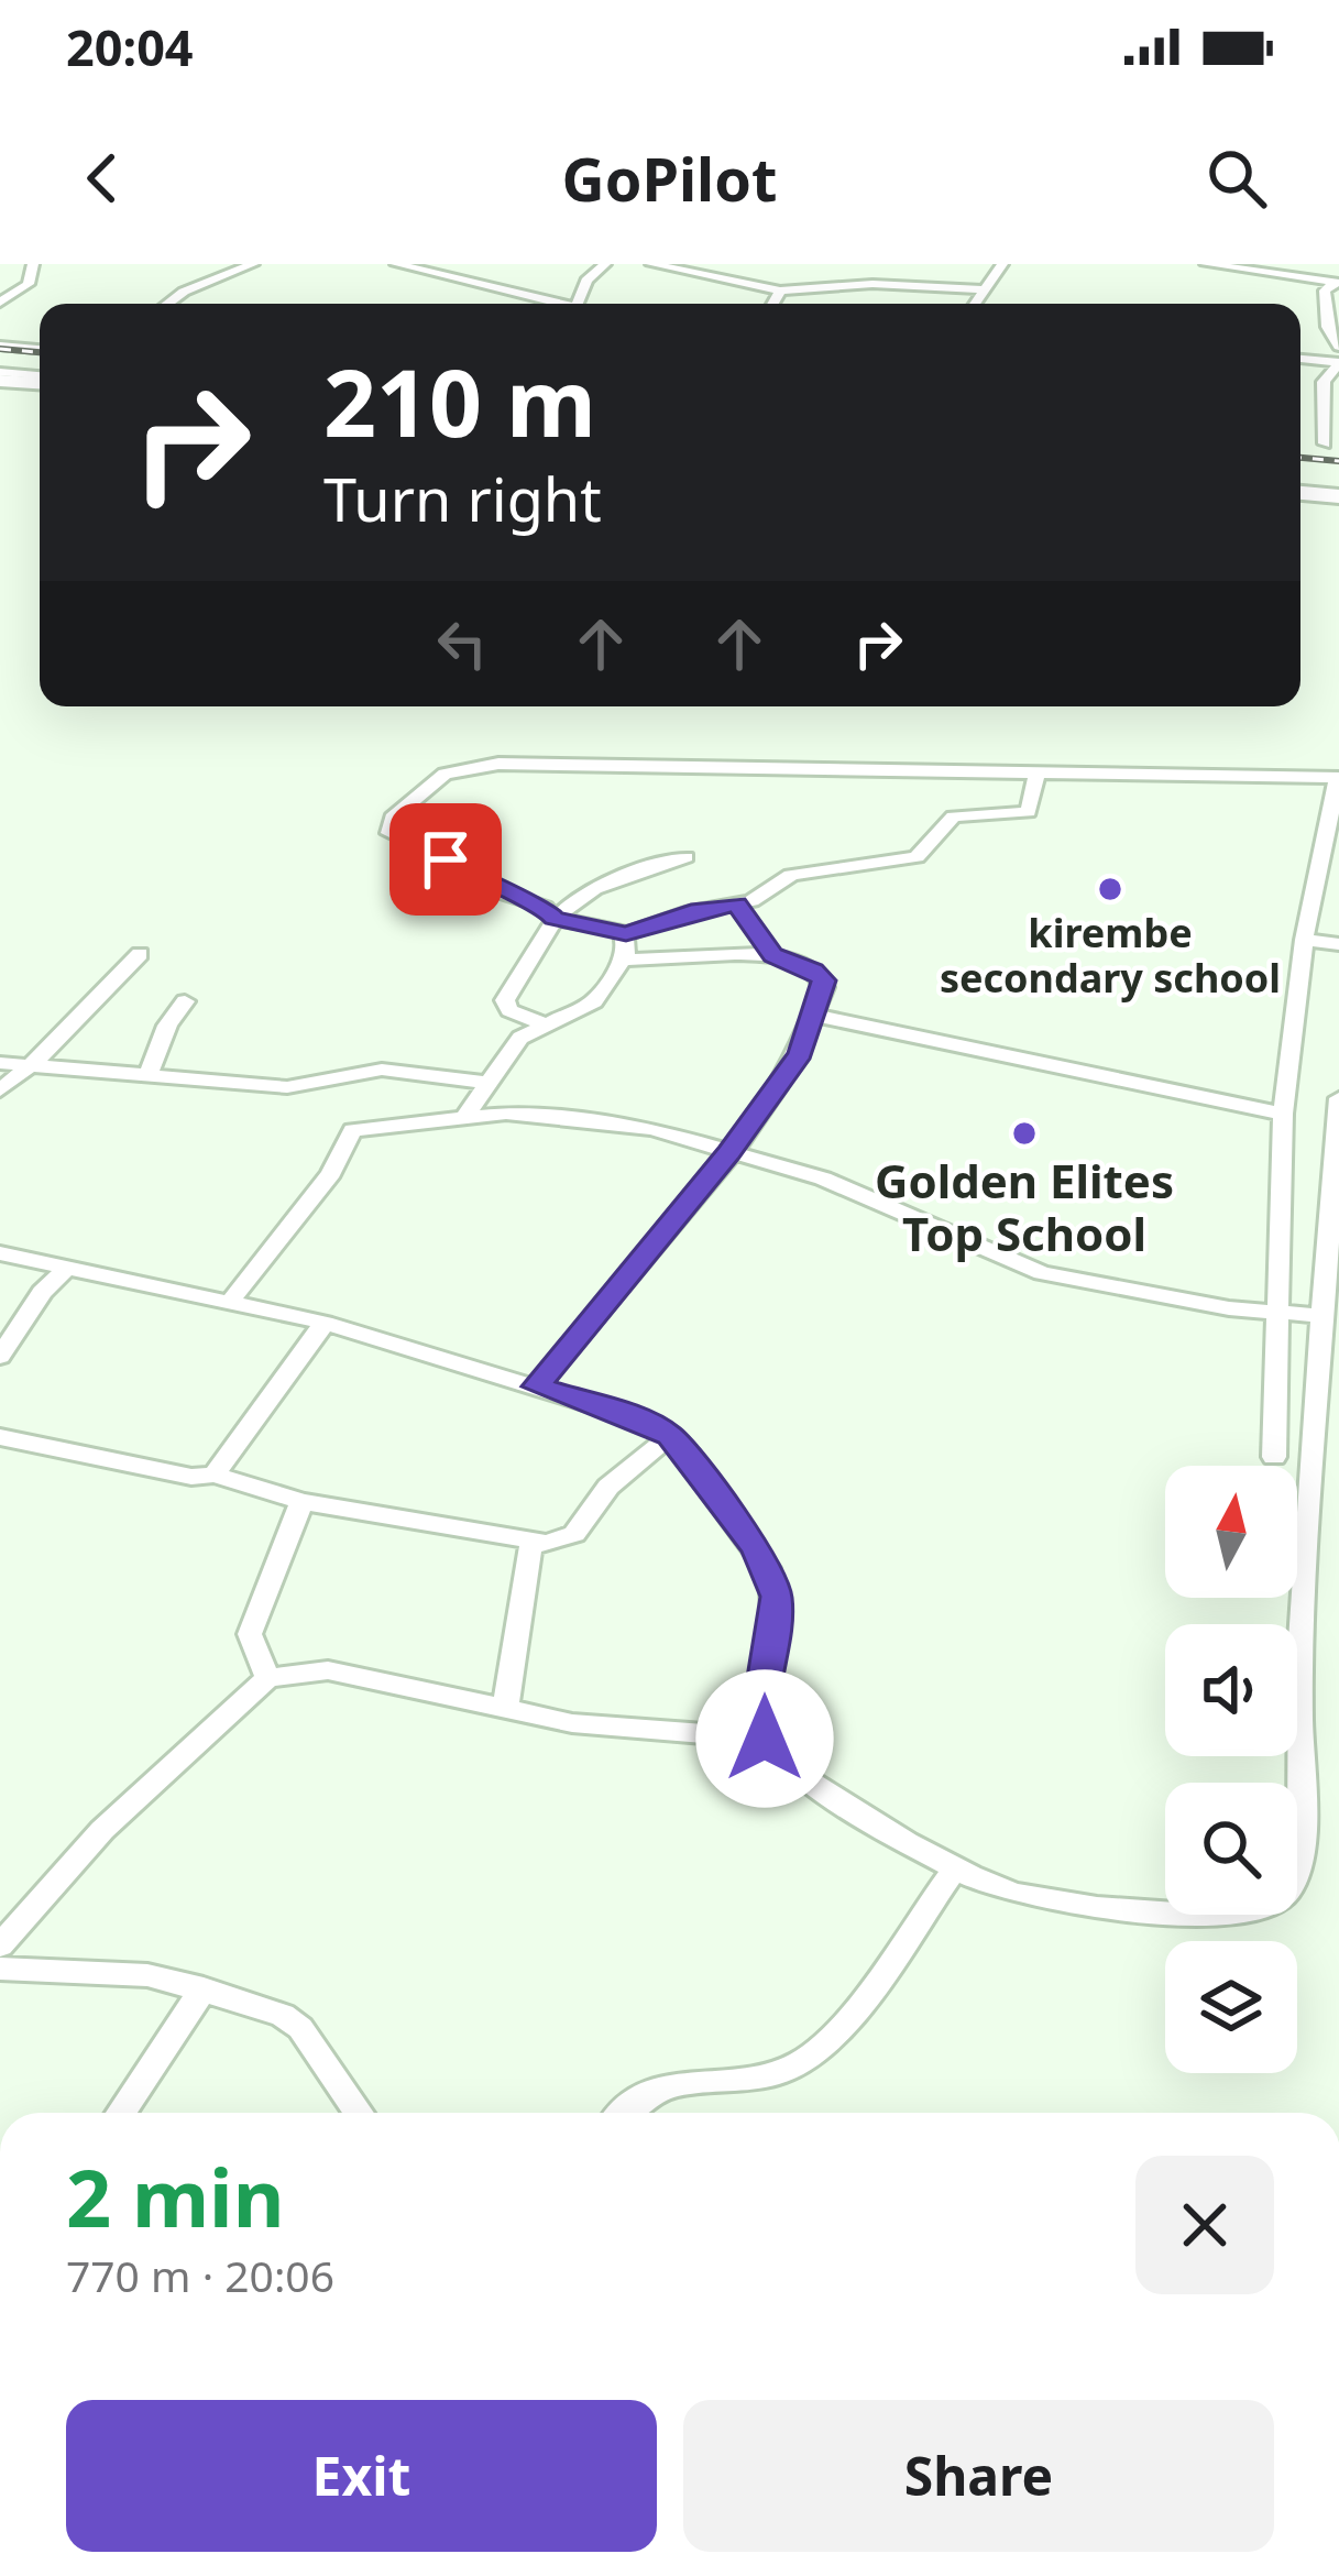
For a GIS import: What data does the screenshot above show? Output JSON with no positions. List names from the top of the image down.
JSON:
{
  "places": ["kirembe secondary school", "Golden Elites Top School"],
  "north": "top",
  "page": {
    "status": "20:04",
    "header": "GoPilot",
    "turn": ["210 m", "Turn right"],
    "heading": ["2 min", "770 m · 20:06"],
    "buttons": ["Exit", "Share"]
  }
}
